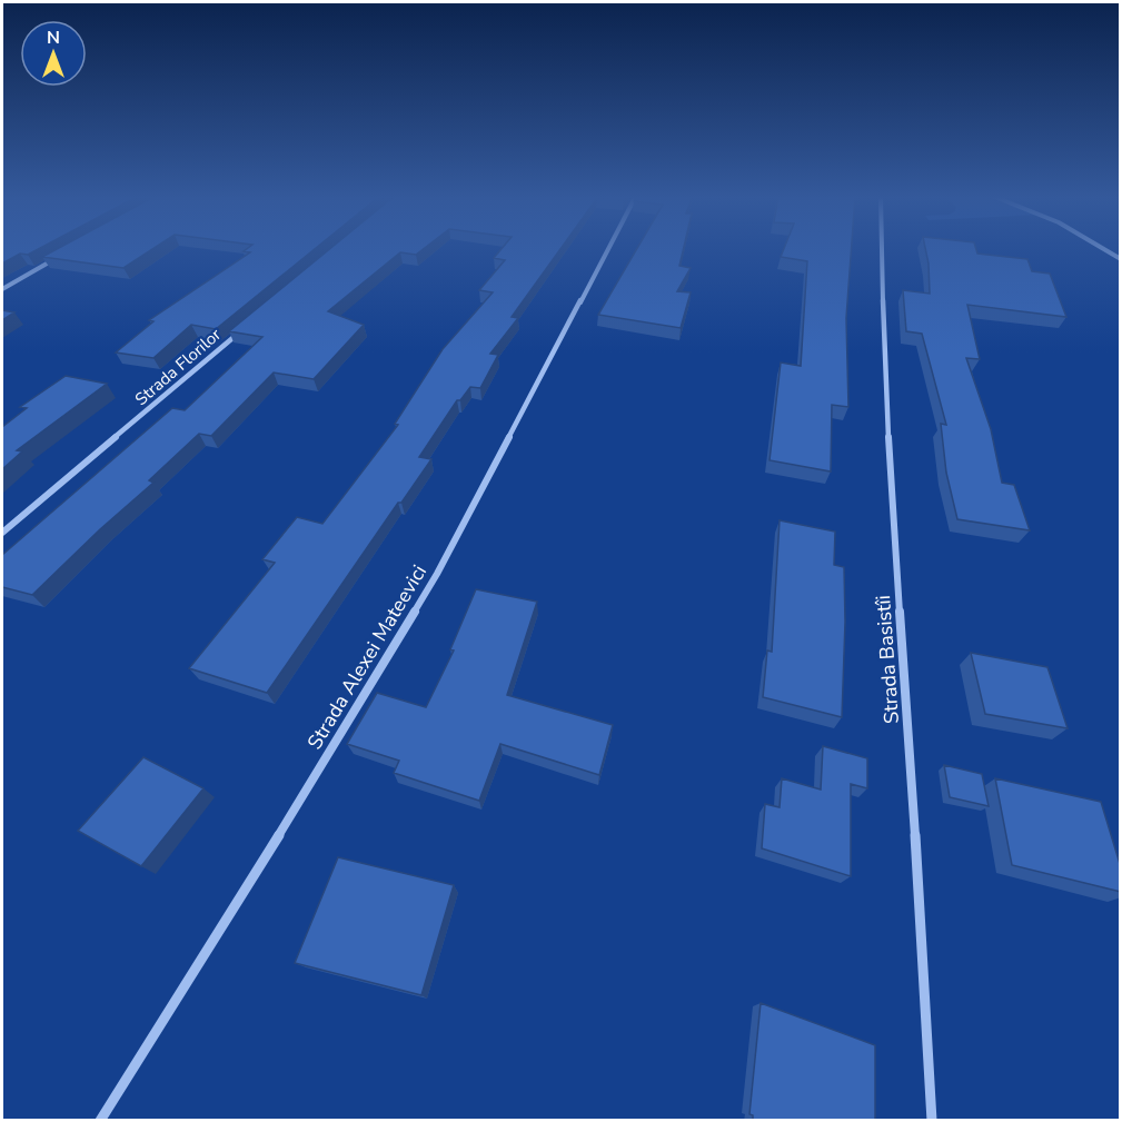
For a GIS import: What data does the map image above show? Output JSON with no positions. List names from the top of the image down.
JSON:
{
  "streets": {
    "street": ["Strada Florilor", "Strada Alexei Mateevici", "Strada Basistîi"]
  },
  "north": "top"
}
